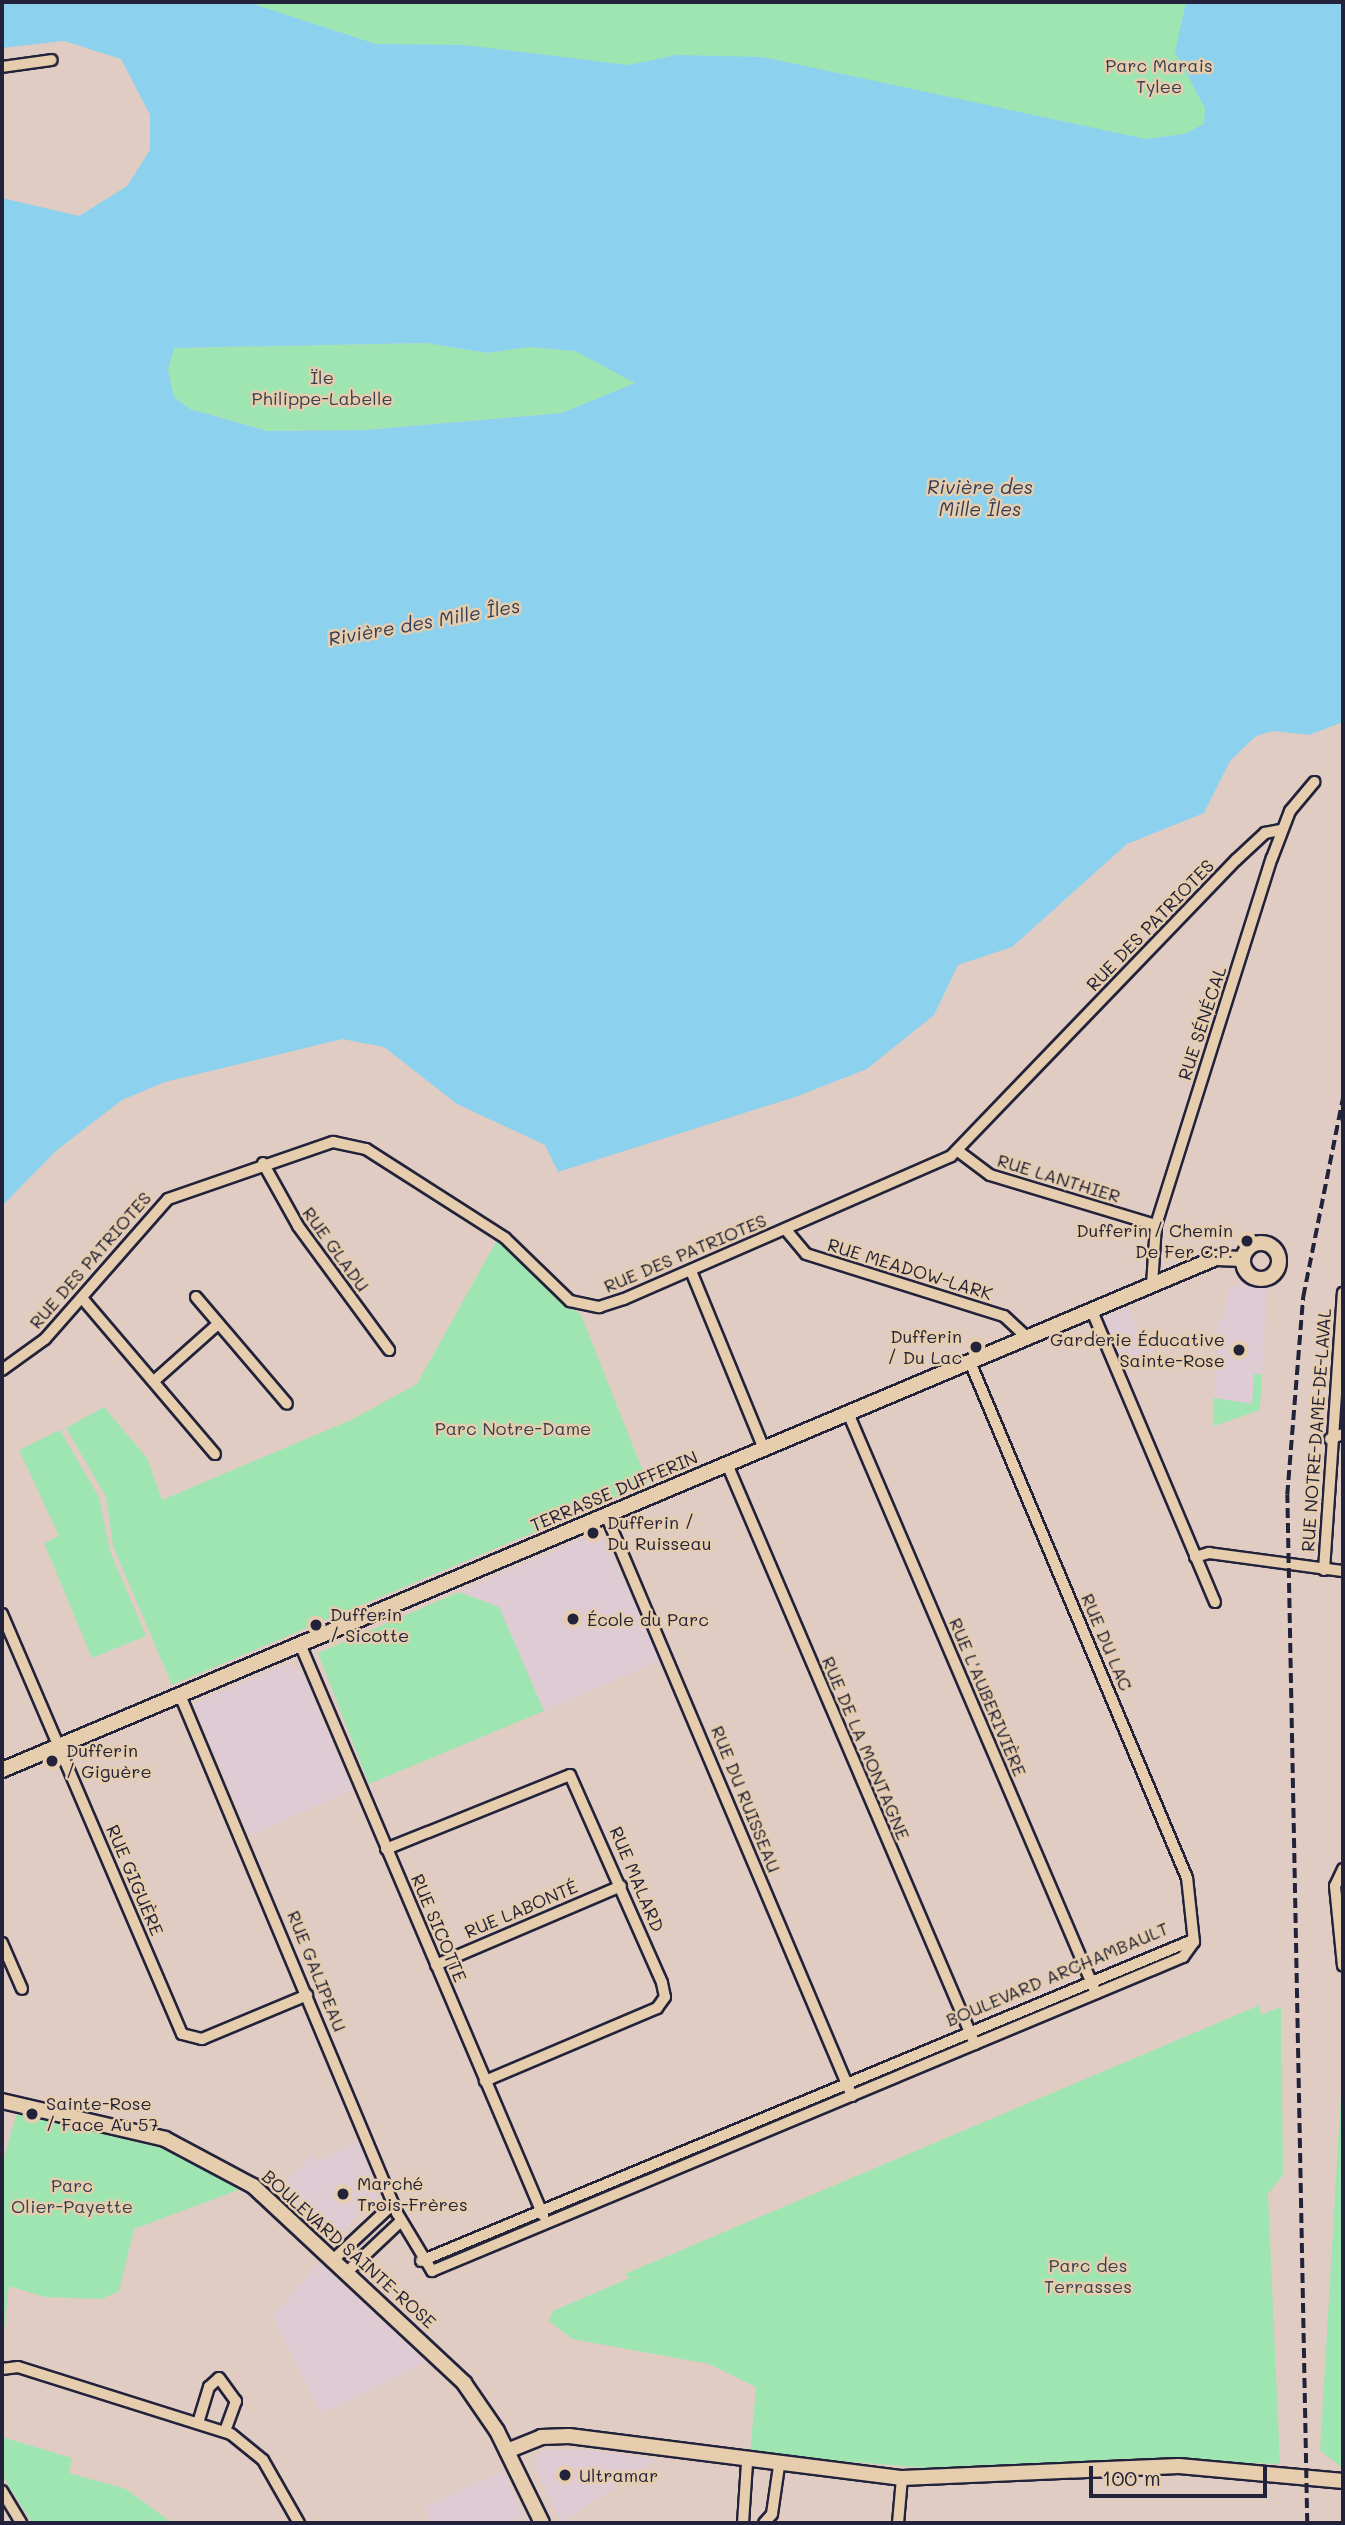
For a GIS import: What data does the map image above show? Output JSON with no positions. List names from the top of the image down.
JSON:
{
  "streets": {
    "street": [
      "RUE DES PATRIOTES",
      "RUE SÉNÉCAL",
      "RUE LANTHIER",
      "RUE GLADU",
      "RUE MEADOW-LARK",
      "RUE NOTRE-DAME-DE-LAVAL",
      "TERRASSE DUFFERIN",
      "RUE DU LAC",
      "RUE L'AUBERIVIÈRE",
      "RUE DE LA MONTAGNE",
      "RUE DU RUISSEAU",
      "RUE MALARD",
      "RUE GIGUÈRE",
      "RUE LABONTÉ",
      "RUE SICOTTE",
      "RUE GALIPEAU",
      "BOULEVARD ARCHAMBAULT",
      "BOULEVARD SAINTE-ROSE"
    ]
  },
  "crossings": [
    ["RUE DES PATRIOTES", "RUE SÉNÉCAL"],
    ["RUE DES PATRIOTES", "RUE LANTHIER"],
    ["RUE DES PATRIOTES", "RUE GLADU"],
    ["RUE DES PATRIOTES", "RUE MEADOW-LARK"],
    ["RUE SÉNÉCAL", "RUE LANTHIER"],
    ["RUE SÉNÉCAL", "TERRASSE DUFFERIN"],
    ["RUE MEADOW-LARK", "TERRASSE DUFFERIN"],
    ["TERRASSE DUFFERIN", "RUE DU LAC"],
    ["TERRASSE DUFFERIN", "RUE L'AUBERIVIÈRE"],
    ["TERRASSE DUFFERIN", "RUE DE LA MONTAGNE"],
    ["TERRASSE DUFFERIN", "RUE DU RUISSEAU"],
    ["TERRASSE DUFFERIN", "RUE GIGUÈRE"],
    ["TERRASSE DUFFERIN", "RUE SICOTTE"],
    ["TERRASSE DUFFERIN", "RUE GALIPEAU"],
    ["RUE DU LAC", "BOULEVARD ARCHAMBAULT"],
    ["RUE L'AUBERIVIÈRE", "BOULEVARD ARCHAMBAULT"],
    ["RUE DE LA MONTAGNE", "BOULEVARD ARCHAMBAULT"],
    ["RUE DU RUISSEAU", "BOULEVARD ARCHAMBAULT"],
    ["RUE MALARD", "RUE LABONTÉ"],
    ["RUE MALARD", "RUE SICOTTE"],
    ["RUE GIGUÈRE", "RUE GALIPEAU"],
    ["RUE LABONTÉ", "RUE SICOTTE"],
    ["RUE SICOTTE", "BOULEVARD ARCHAMBAULT"],
    ["RUE GALIPEAU", "BOULEVARD ARCHAMBAULT"]
  ],
  "water": ["Rivière des Mille Îles"],
  "parks": [
    "Parc Marais Tylee",
    "Ïle Philippe-Labelle",
    "Parc Notre-Dame",
    "Parc Olier-Payette",
    "Parc des Terrasses"
  ],
  "places": [
    "Dufferin / Chemin De Fer C.P.",
    "Dufferin / Du Lac",
    "Garderie Éducative Sainte-Rose",
    "Dufferin / Du Ruisseau",
    "École du Parc",
    "Dufferin / Sicotte",
    "Dufferin / Giguère",
    "Sainte-Rose / Face Au 57",
    "Marché Trois-Frères",
    "Ultramar"
  ],
  "scale_bar": "100 m"
}
